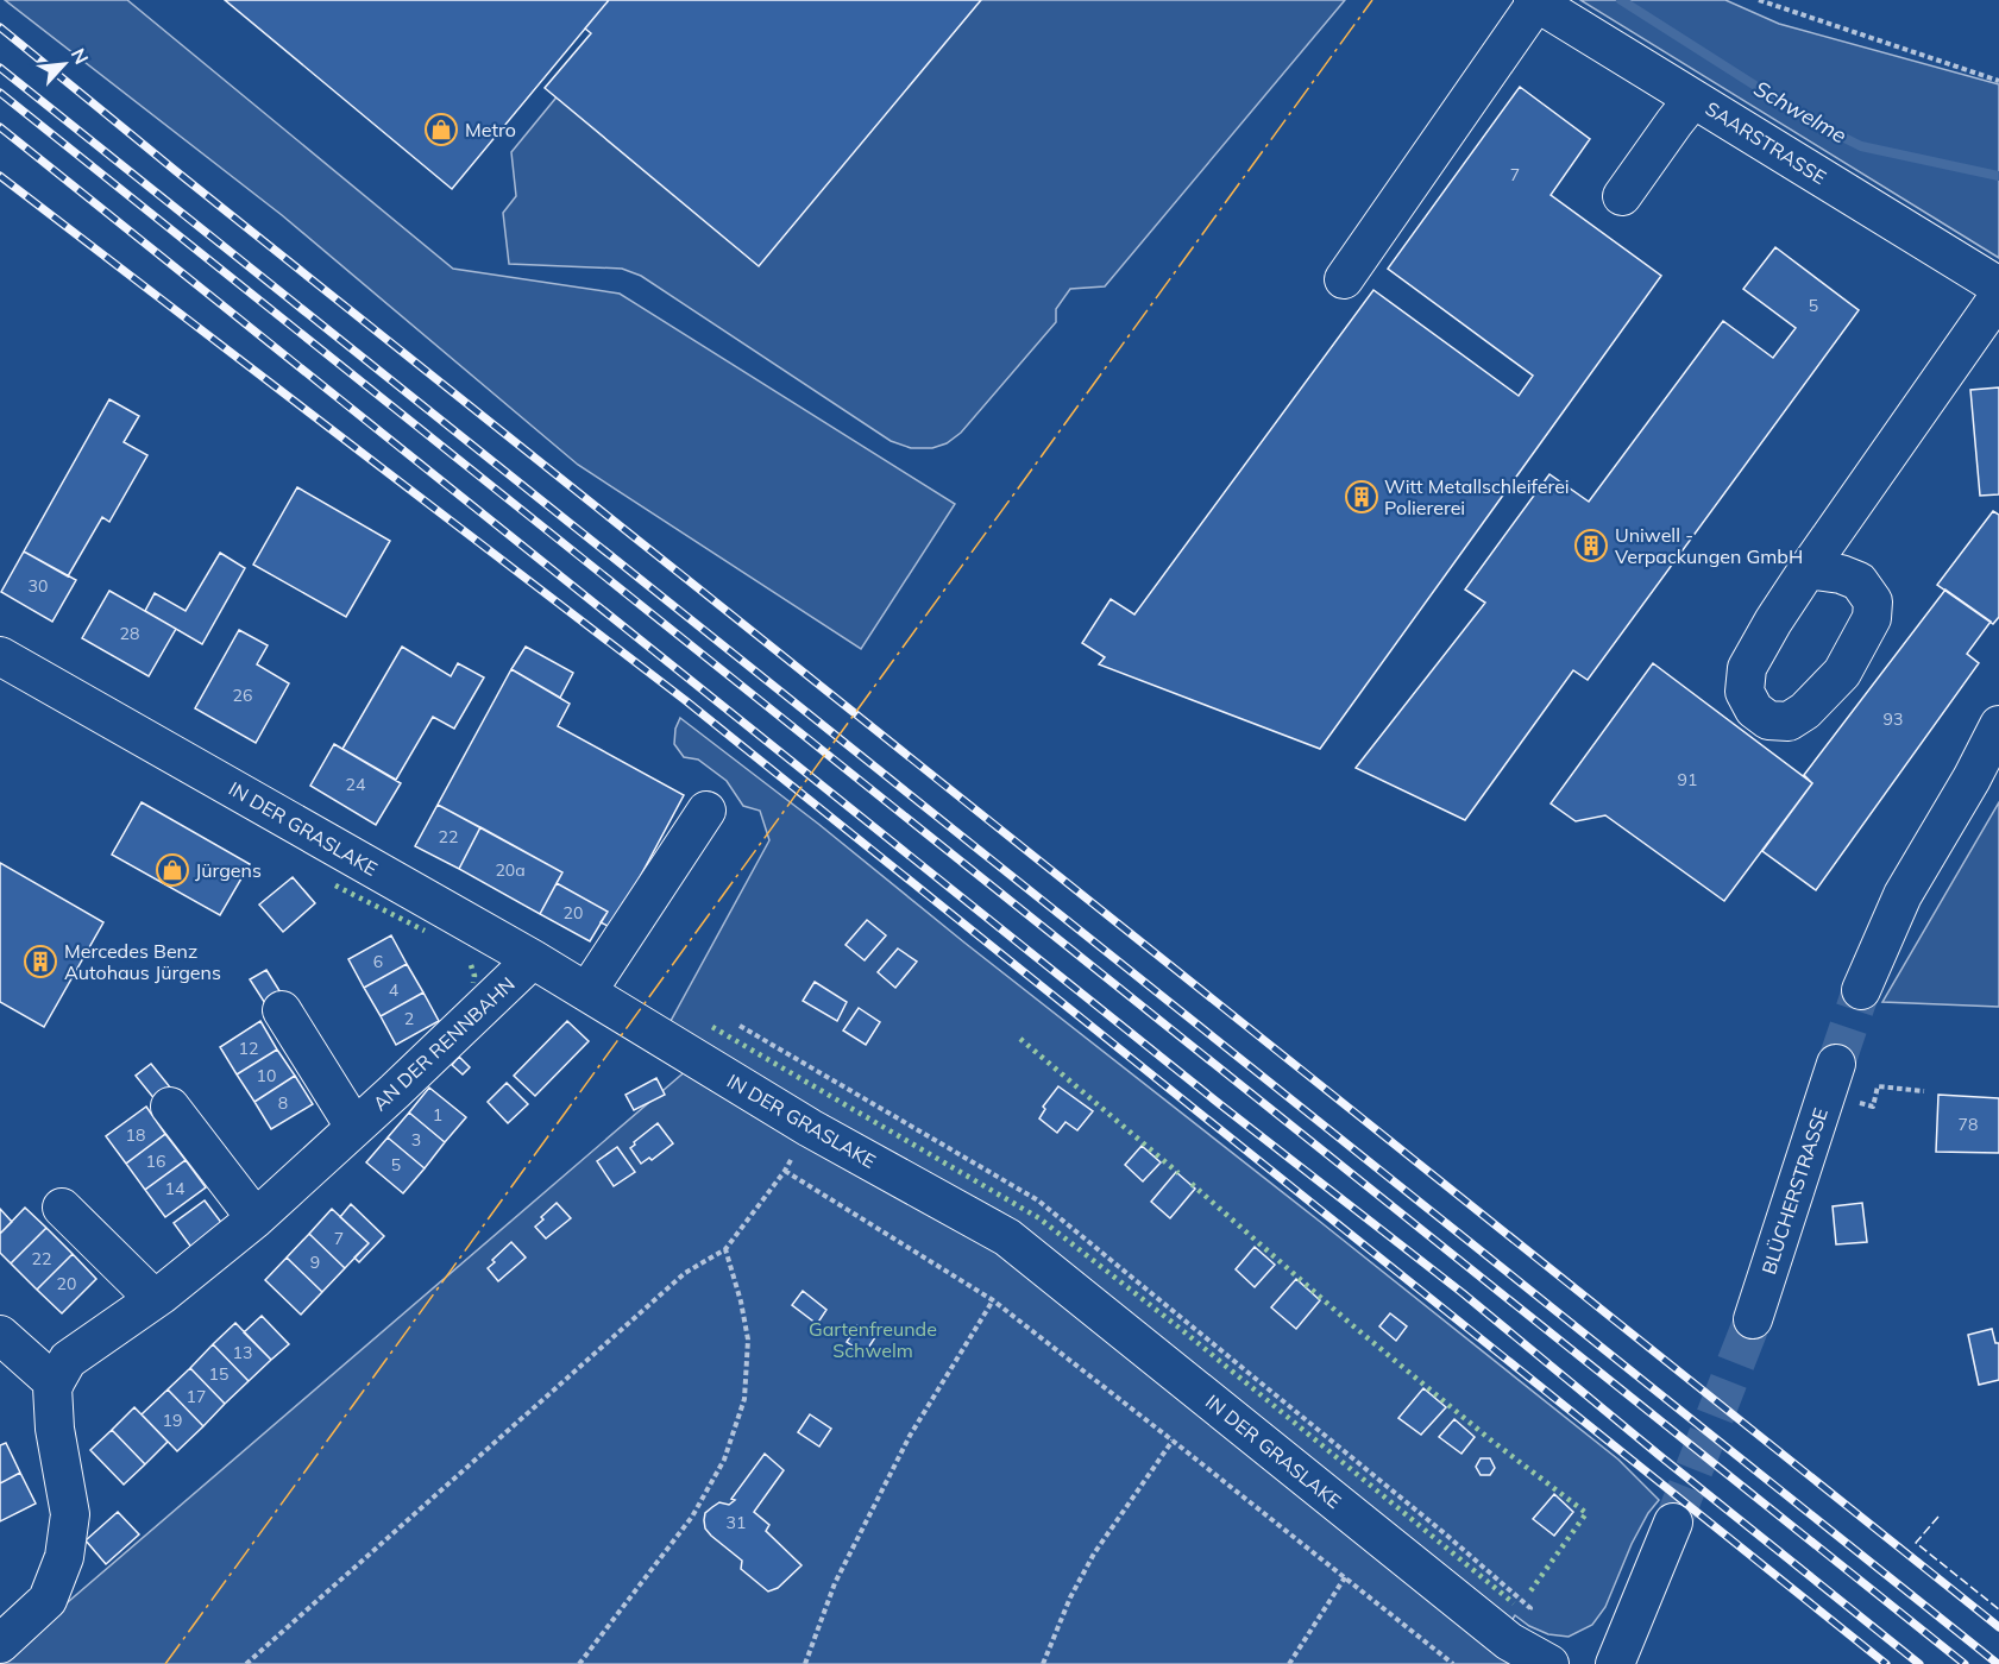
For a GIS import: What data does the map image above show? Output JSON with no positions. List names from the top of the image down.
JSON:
{
  "streets": {
    "street": [
      "SAARSTRASSE",
      "IN DER GRASLAKE",
      "AN DER RENNBAHN",
      "BLÜCHERSTRASSE"
    ]
  },
  "crossings": [
    ["IN DER GRASLAKE", "AN DER RENNBAHN"]
  ],
  "water": ["Schwelme"],
  "parks": ["Gartenfreunde Schwelm"],
  "places": {
    "shop": ["Metro", "Jürgens"],
    "building": ["Witt Metallschleiferei Poliererei", "Uniwell - Verpackungen GmbH", "Mercedes Benz Autohaus Jürgens"]
  },
  "house_numbers": [
    "7",
    "5",
    "30",
    "28",
    "26",
    "93",
    "91",
    "24",
    "22",
    "20a",
    "20",
    "6",
    "4",
    "2",
    "12",
    "10",
    "8",
    "1",
    "78",
    "18",
    "3",
    "16",
    "5",
    "14",
    "7",
    "22",
    "9",
    "20",
    "13",
    "15",
    "17",
    "19",
    "31"
  ],
  "north": "top right"
}
